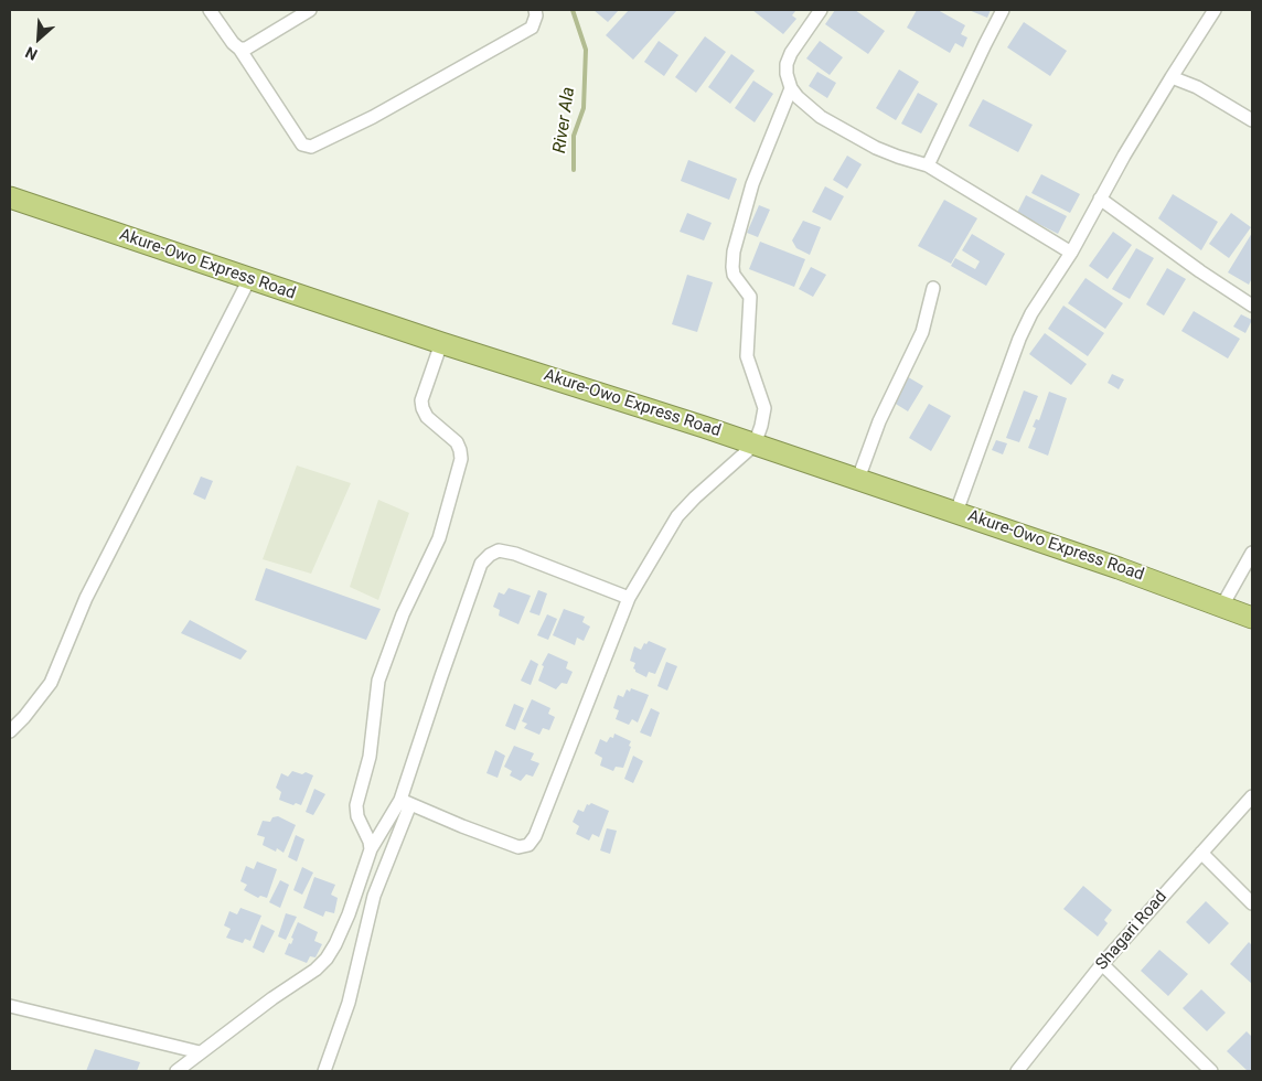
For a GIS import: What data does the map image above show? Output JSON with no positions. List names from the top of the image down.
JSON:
{
  "streets": {
    "highway": ["Akure-Owo Express Road"],
    "street": ["Shagari Road"]
  },
  "water": ["River Ala"],
  "north": "bottom left"
}
